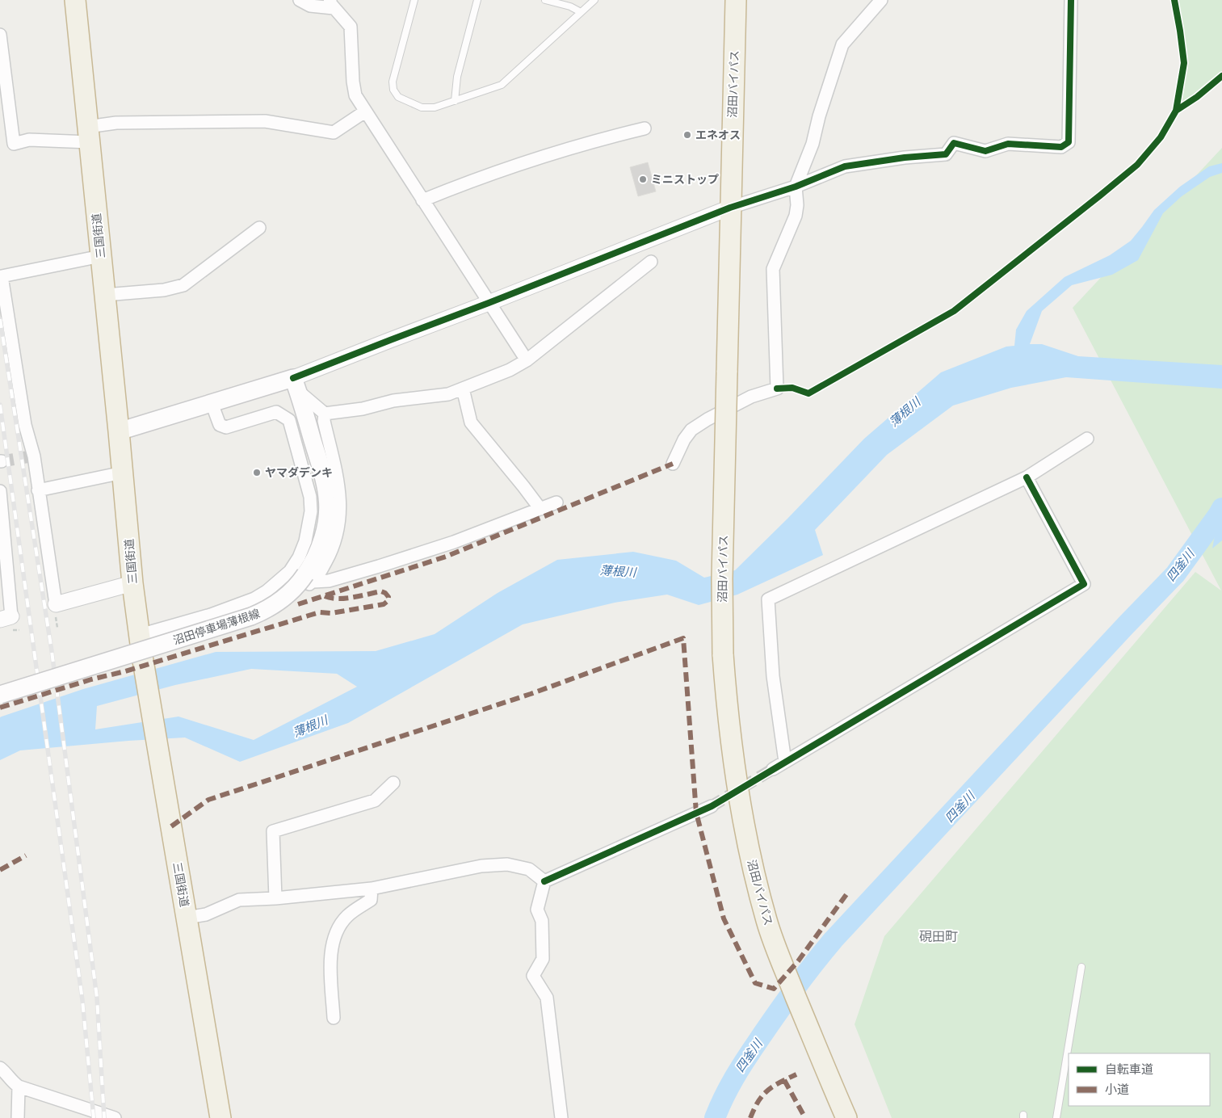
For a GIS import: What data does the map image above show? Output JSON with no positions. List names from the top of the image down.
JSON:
{
  "streets": {
    "highway": ["沼田バイパス", "三国街道"],
    "main road": ["沼田停車場薄根線"]
  },
  "districts": ["硯田町"],
  "water": ["薄根川", "四釜川"],
  "places": ["エネオス", "ミニストップ", "ヤマダデンキ"],
  "legend": ["自転車道", "小道"]
}
